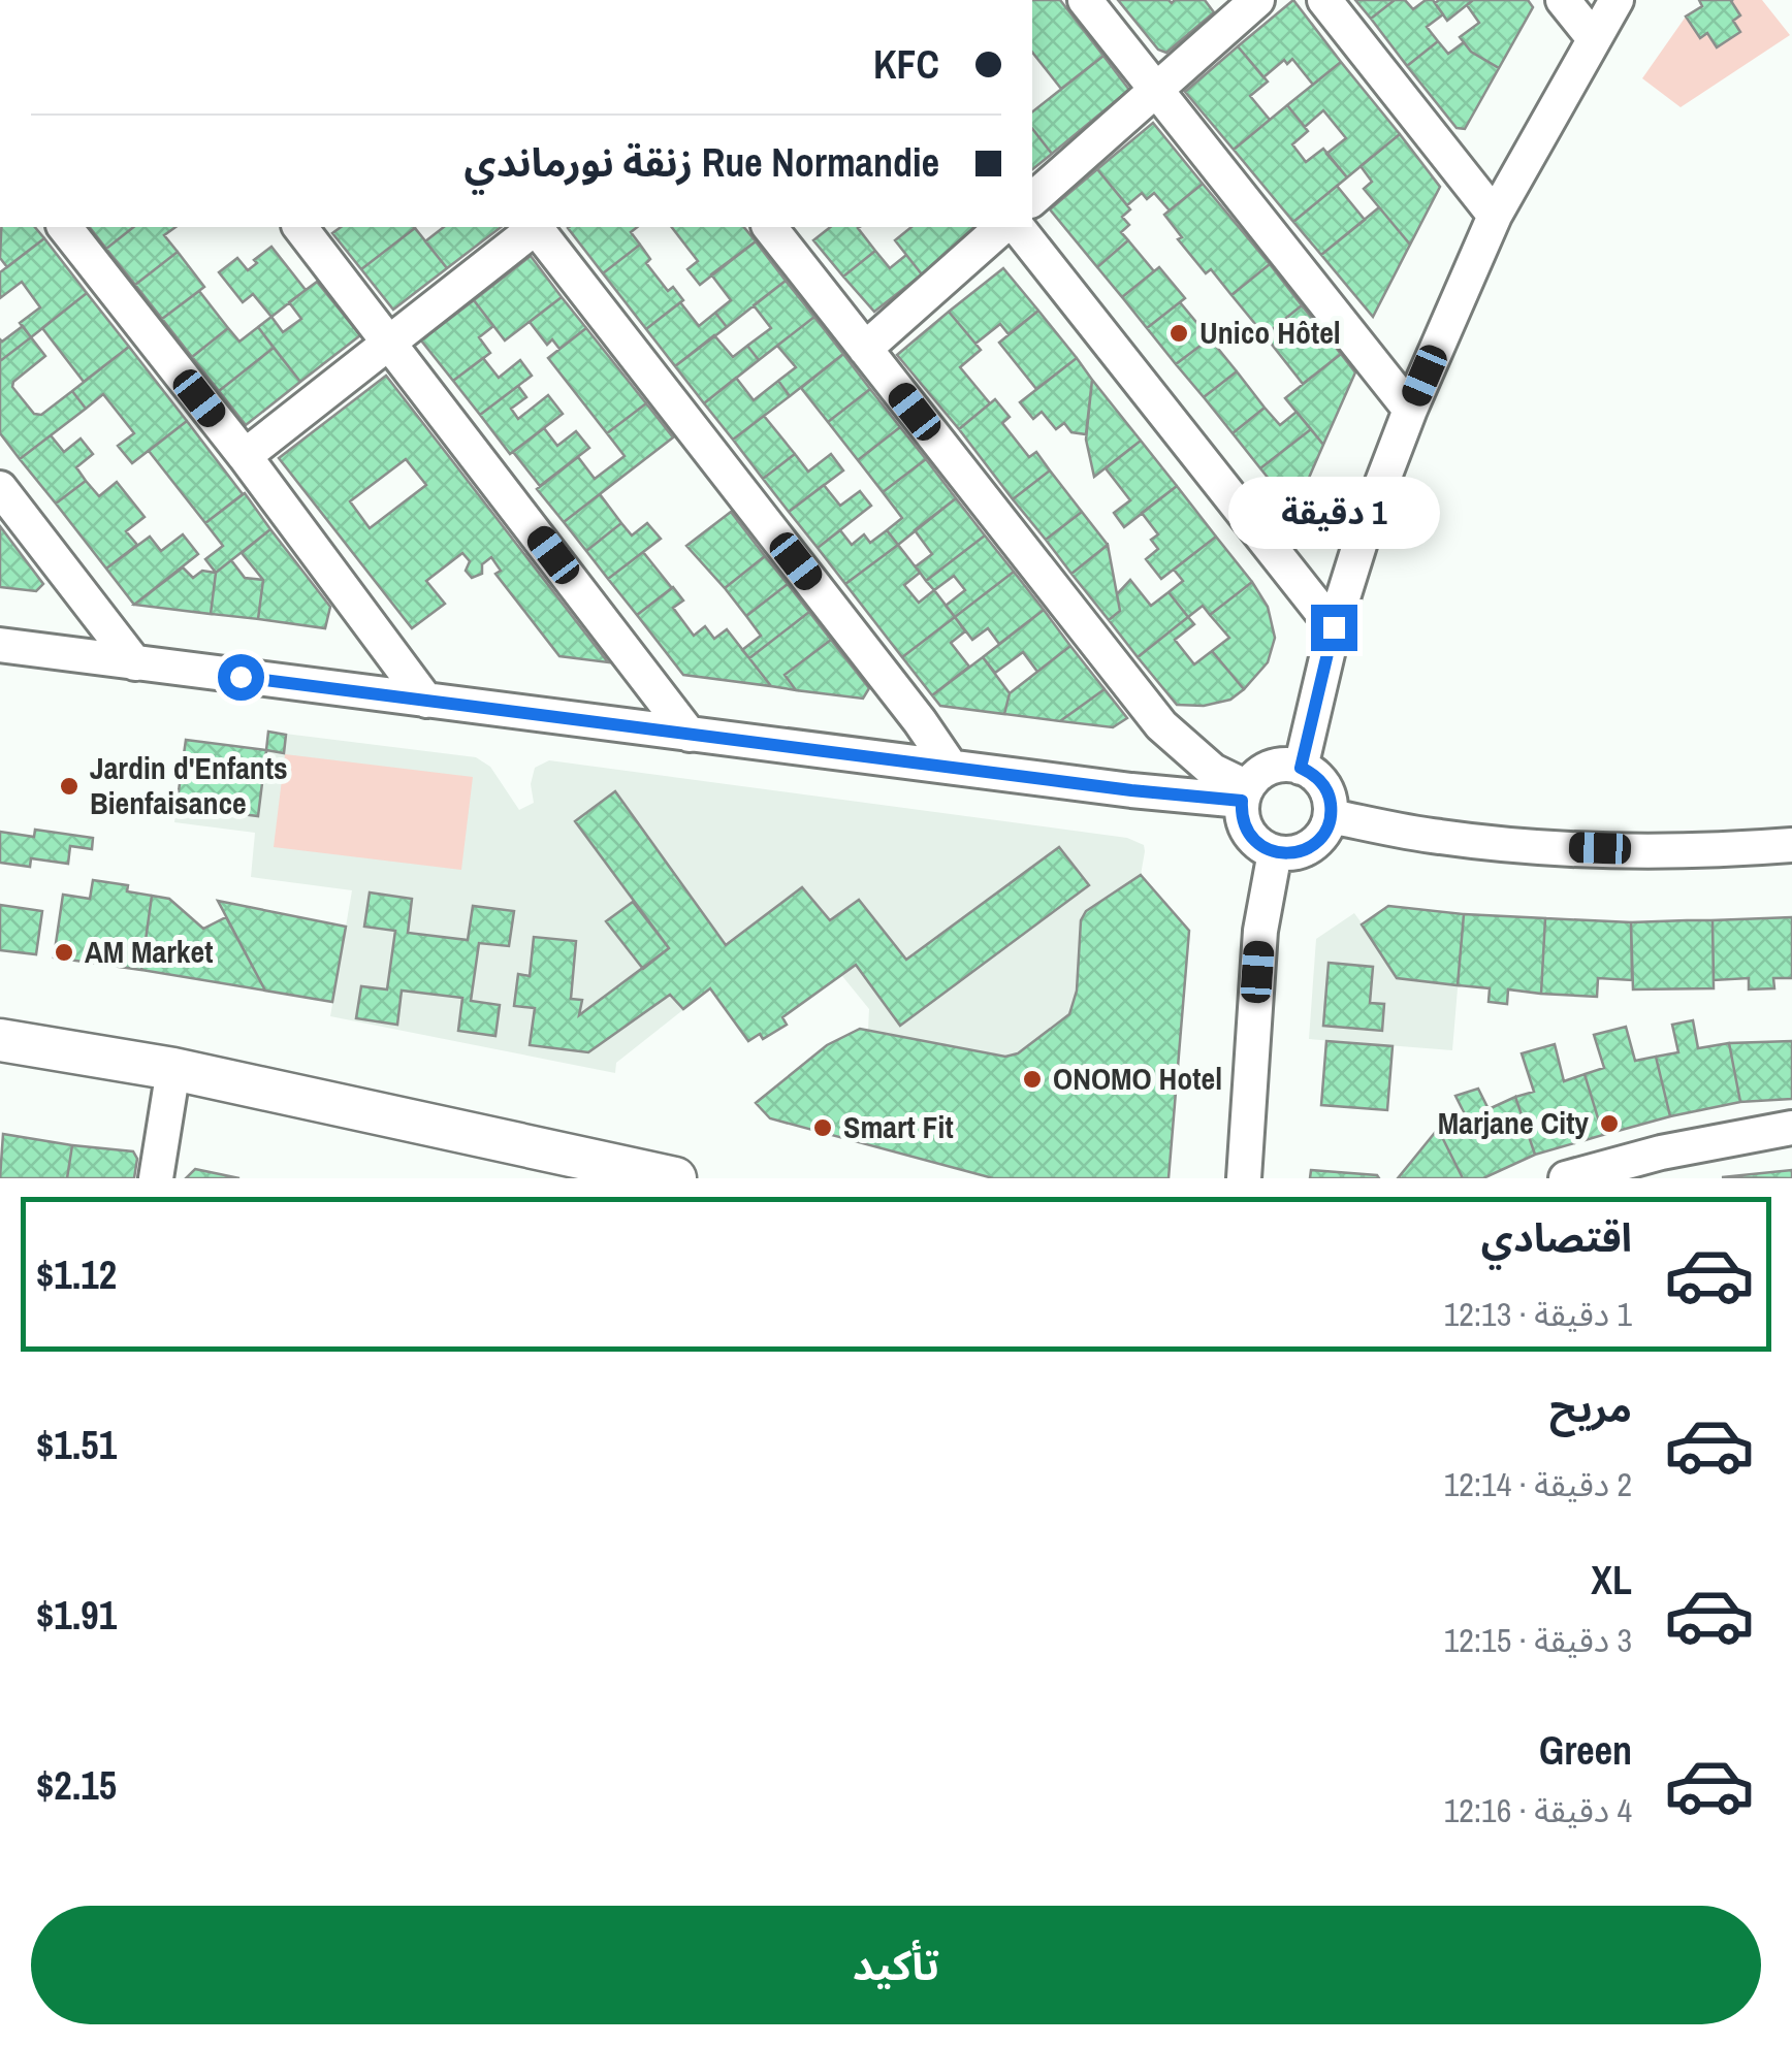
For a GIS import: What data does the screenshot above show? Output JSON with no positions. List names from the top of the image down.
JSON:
{
  "places": [
    "Unico Hôtel",
    "Jardin d'Enfants Bienfaisance",
    "AM Market",
    "ONOMO Hotel",
    "Marjane City",
    "Smart Fit"
  ],
  "page": {
    "banner": ["KFC", "Rue Normandie زنقة نورماندي"],
    "bubble": "1 دقيقة",
    "list": [
      {
        "name": "اقتصادي",
        "note": "1 دقيقة · 12:13",
        "value": "$1.12"
      },
      {
        "name": "مريح",
        "note": "2 دقيقة · 12:14",
        "value": "$1.51"
      },
      {
        "name": "XL",
        "note": "3 دقيقة · 12:15",
        "value": "$1.91"
      },
      {
        "name": "Green",
        "note": "4 دقيقة · 12:16",
        "value": "$2.15"
      }
    ],
    "buttons": "تأكيد"
  }
}
